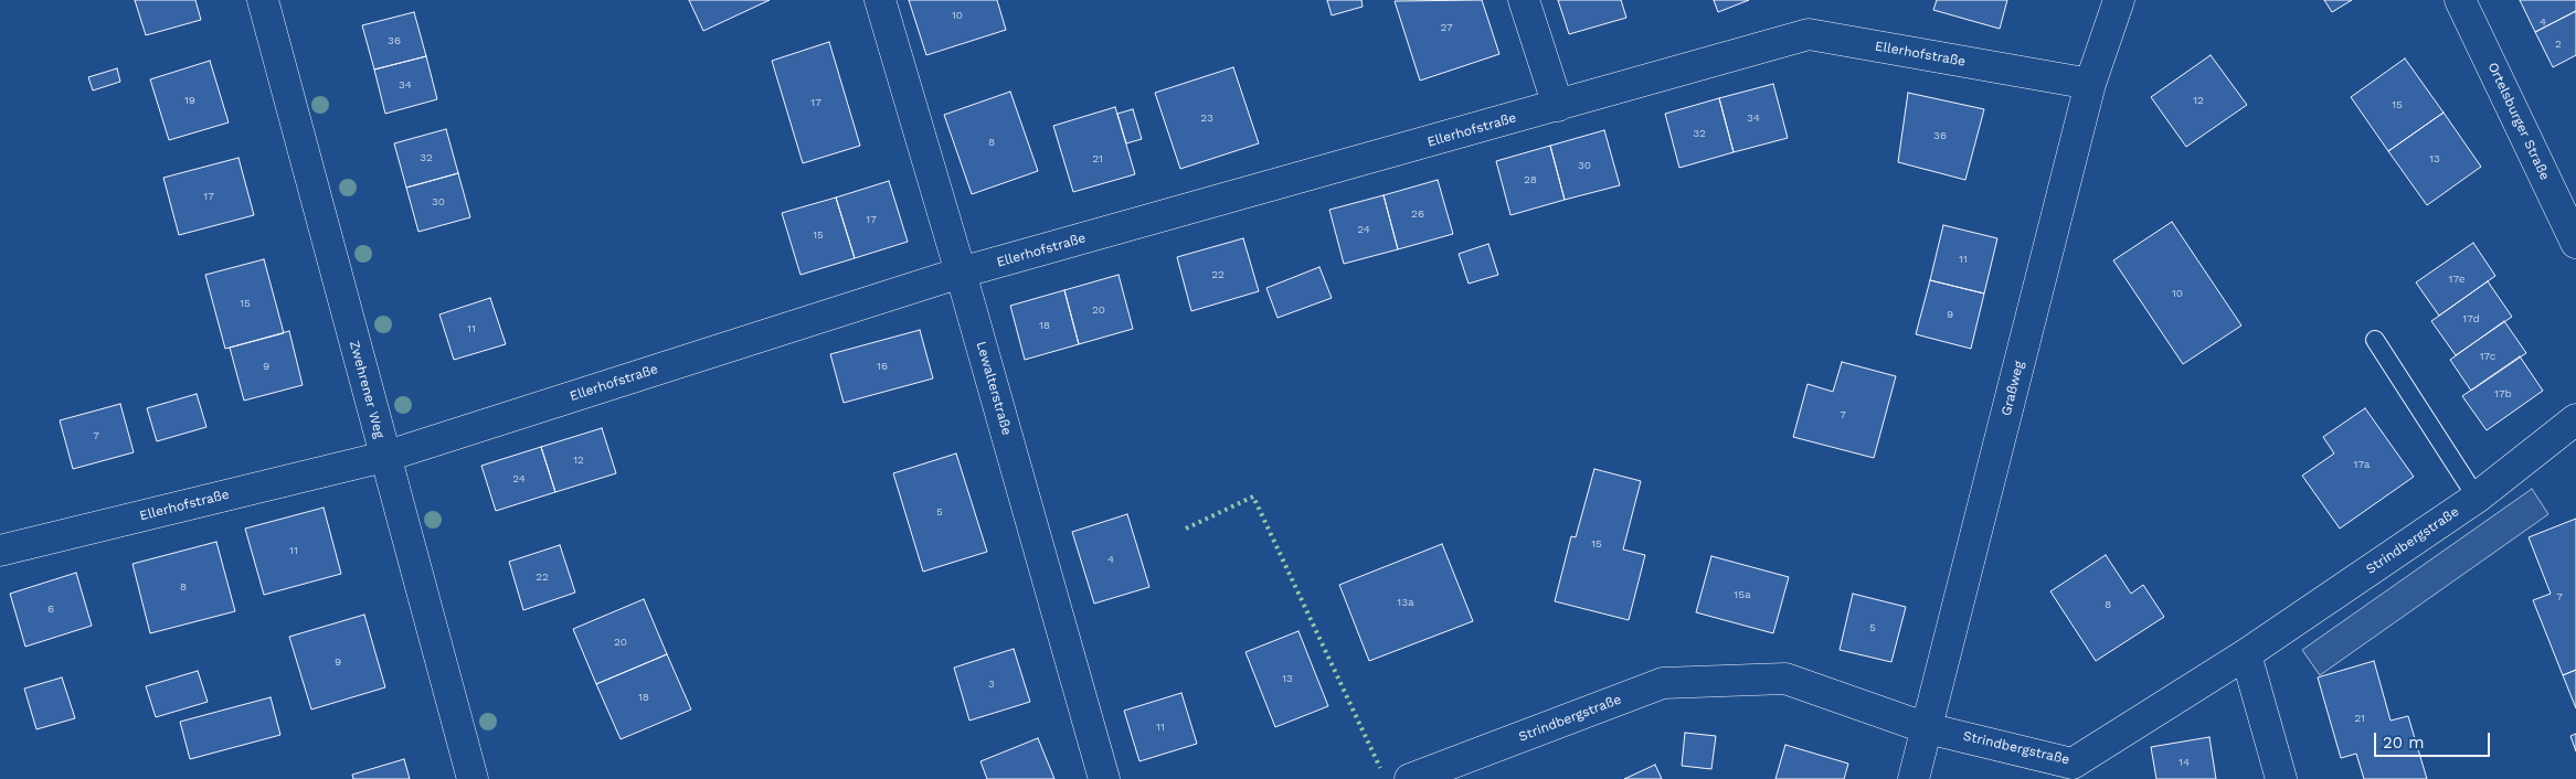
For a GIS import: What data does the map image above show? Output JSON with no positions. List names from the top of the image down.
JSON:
{
  "streets": {
    "street": [
      "Ellerhofstraße",
      "Ortelsburger Straße",
      "Lewalterstraße",
      "Graßweg",
      "Zwehrener Weg",
      "Strindbergstraße"
    ]
  },
  "crossings": [
    ["Ellerhofstraße", "Lewalterstraße"],
    ["Ellerhofstraße", "Graßweg"],
    ["Ellerhofstraße", "Zwehrener Weg"],
    ["Graßweg", "Strindbergstraße"]
  ],
  "house_numbers": [
    "10",
    "4",
    "27",
    "36",
    "2",
    "34",
    "19",
    "12",
    "17",
    "15",
    "23",
    "34",
    "32",
    "36",
    "8",
    "32",
    "21",
    "13",
    "30",
    "28",
    "17",
    "30",
    "26",
    "17",
    "24",
    "15",
    "11",
    "22",
    "17e",
    "10",
    "15",
    "20",
    "9",
    "17d",
    "18",
    "11",
    "17c",
    "9",
    "16",
    "17b",
    "7",
    "7",
    "12",
    "17a",
    "24",
    "5",
    "15",
    "11",
    "4",
    "22",
    "8",
    "15a",
    "7",
    "13a",
    "8",
    "6",
    "5",
    "20",
    "9",
    "13",
    "3",
    "18",
    "21",
    "11",
    "14"
  ],
  "scale_bar": "20 m"
}
